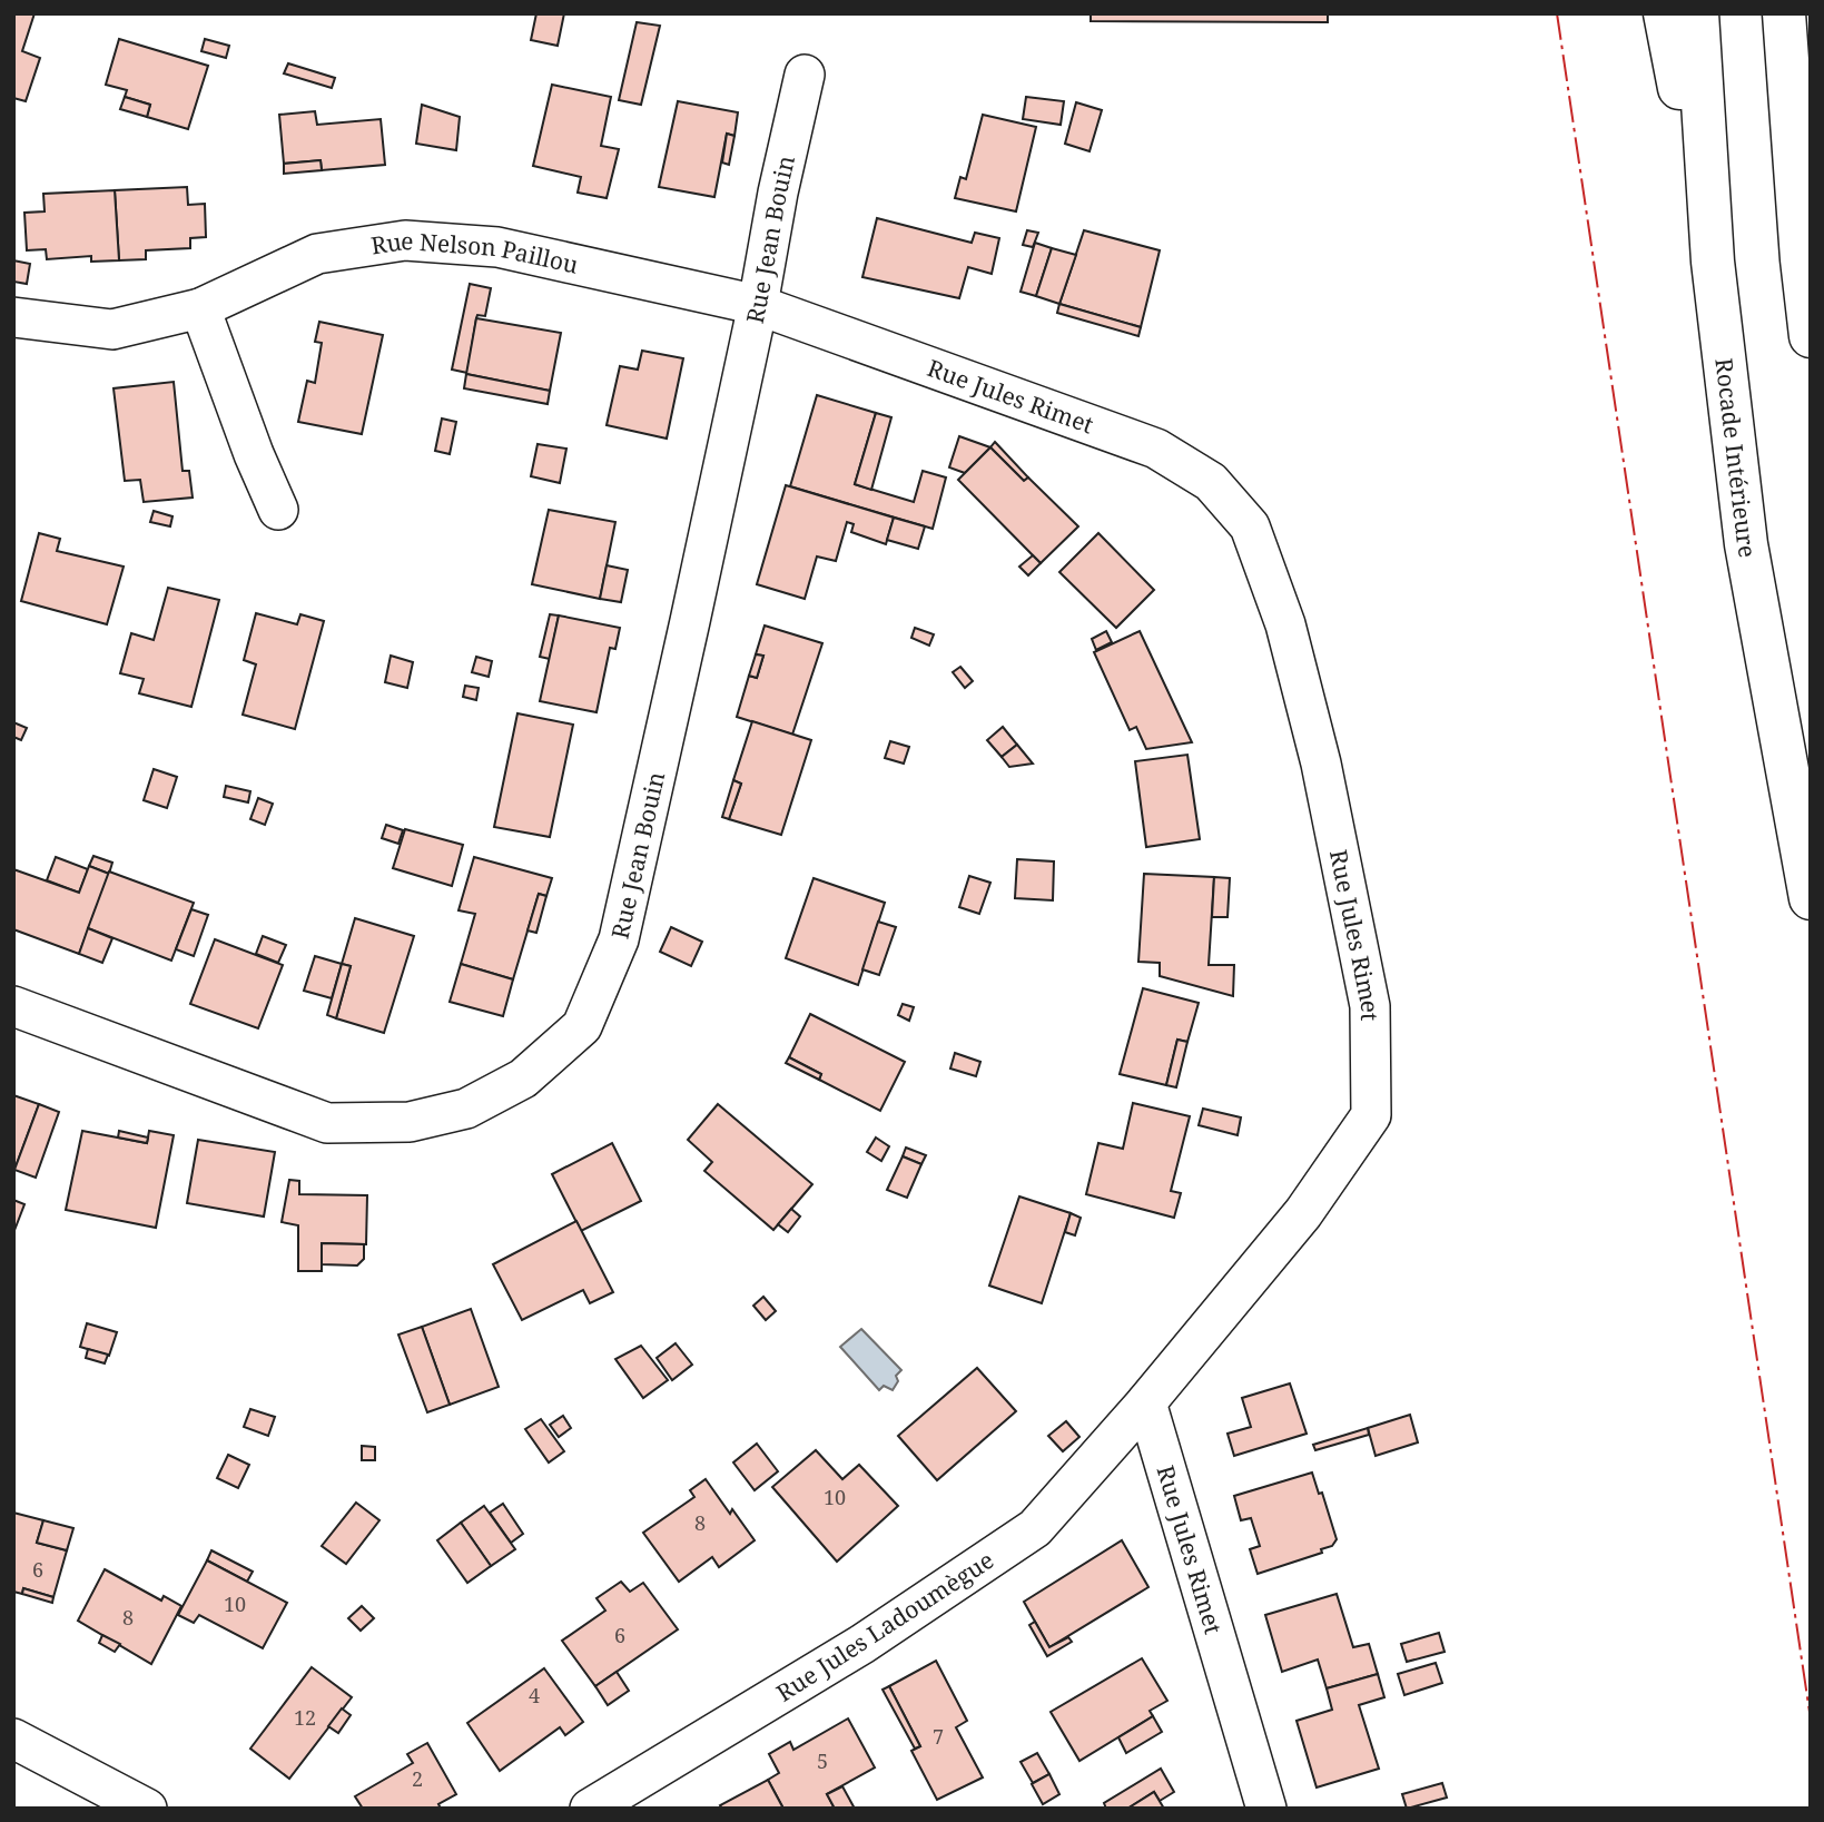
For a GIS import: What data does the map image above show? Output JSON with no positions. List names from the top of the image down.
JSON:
{
  "streets": {
    "highway": ["Rocade Intérieure"],
    "street": [
      "Rue Jean Bouin",
      "Rue Nelson Paillou",
      "Rue Jules Rimet",
      "Rue Jules Ladoumègue"
    ]
  },
  "crossings": [
    ["Rue Jean Bouin", "Rue Nelson Paillou"],
    ["Rue Jean Bouin", "Rue Jules Rimet"],
    ["Rue Nelson Paillou", "Rue Jules Rimet"],
    ["Rue Jules Rimet", "Rue Jules Ladoumègue"]
  ],
  "house_numbers": [
    "10",
    "8",
    "6",
    "10",
    "8",
    "6",
    "4",
    "12",
    "7",
    "5",
    "2"
  ]
}
